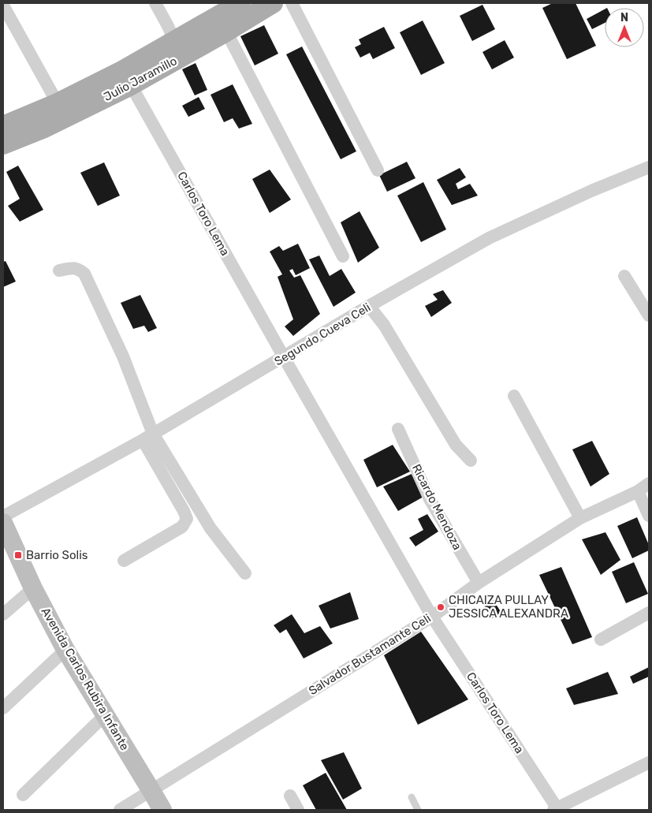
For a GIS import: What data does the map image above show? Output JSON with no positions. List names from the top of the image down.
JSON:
{
  "streets": {
    "main road": ["Julio Jaramillo"],
    "street": [
      "Carlos Toro Lema",
      "Segundo Cueva Celi",
      "Ricardo Mendoza",
      "Salvador Bustamante Celi",
      "Avenida Carlos Rubira Infante"
    ]
  },
  "crossings": [
    ["Julio Jaramillo", "Carlos Toro Lema"],
    ["Carlos Toro Lema", "Segundo Cueva Celi"],
    ["Carlos Toro Lema", "Salvador Bustamante Celi"],
    ["Ricardo Mendoza", "Salvador Bustamante Celi"],
    ["Salvador Bustamante Celi", "Avenida Carlos Rubira Infante"]
  ],
  "places": {
    "transit": ["Barrio Solis"],
    "other": ["CHICAIZA PULLAY JESSICA ALEXANDRA"]
  },
  "north": "top"
}
